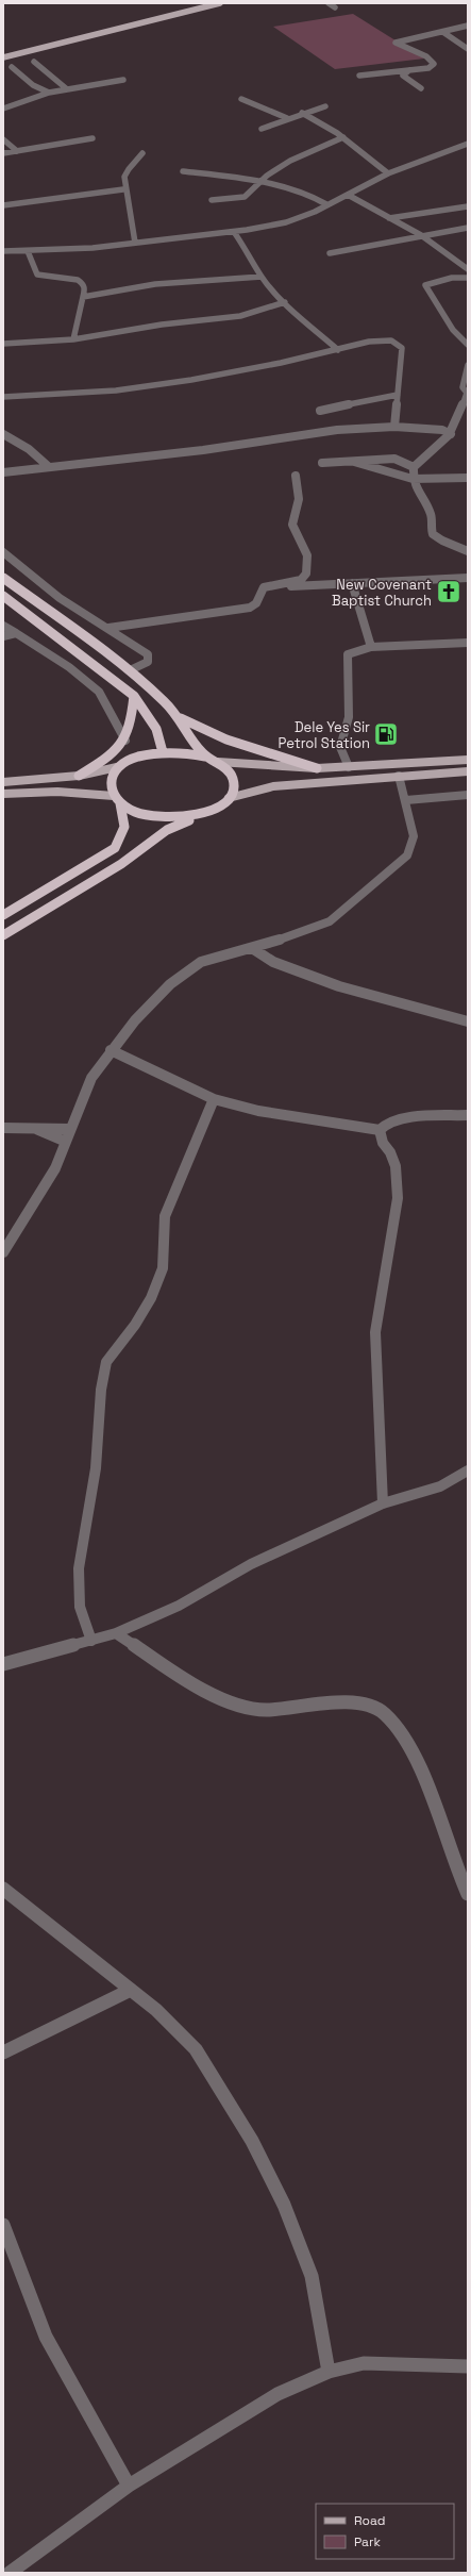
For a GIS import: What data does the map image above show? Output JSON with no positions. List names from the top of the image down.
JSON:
{
  "places": {
    "church": ["New Covenant Baptist Church"],
    "fuel station": ["Dele Yes Sir Petrol Station"]
  },
  "legend": ["Road", "Park"]
}
